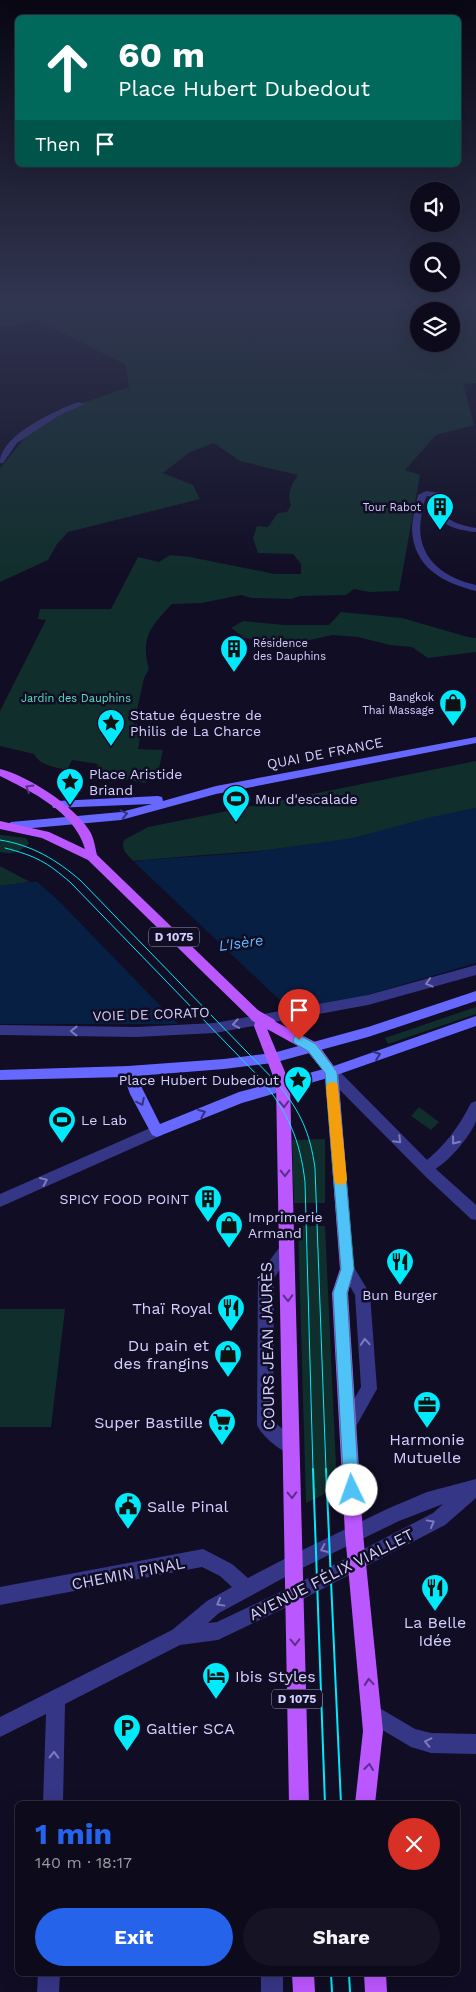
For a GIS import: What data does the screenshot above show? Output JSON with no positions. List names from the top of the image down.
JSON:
{
  "streets": {
    "main road": ["QUAI DE FRANCE", "D 1075", "COURS JEAN JAURÈS"],
    "street": ["VOIE DE CORATO", "CHEMIN PINAL", "AVENUE FÉLIX VIALLET"]
  },
  "crossings": [
    ["D 1075", "COURS JEAN JAURÈS"],
    ["COURS JEAN JAURÈS", "AVENUE FÉLIX VIALLET"],
    ["CHEMIN PINAL", "AVENUE FÉLIX VIALLET"]
  ],
  "one_way": ["VOIE DE CORATO"],
  "water": ["L'Isère"],
  "parks": ["Jardin des Dauphins"],
  "places": {
    "building": ["Tour Rabot", "Résidence des Dauphins", "SPICY FOOD POINT"],
    "shop": ["Bangkok Thai Massage", "Imprimerie Armand", "Du pain et des frangins"],
    "place": ["Statue équestre de Philis de La Charce", "Place Aristide Briand", "Place Hubert Dubedout"],
    "sports": ["Mur d'escalade", "Le Lab"],
    "restaurant": ["Bun Burger", "Thaï Royal", "La Belle Idée"],
    "office": ["Harmonie Mutuelle"],
    "supermarket": ["Super Bastille"],
    "public building": ["Salle Pinal"],
    "hotel": ["Ibis Styles"],
    "parking": ["Galtier SCA"]
  },
  "page": {
    "turn": ["60 m", "Place Hubert Dubedout"],
    "then": "Then",
    "heading": ["1 min", "140 m · 18:17"],
    "buttons": ["Exit", "Share"]
  }
}
